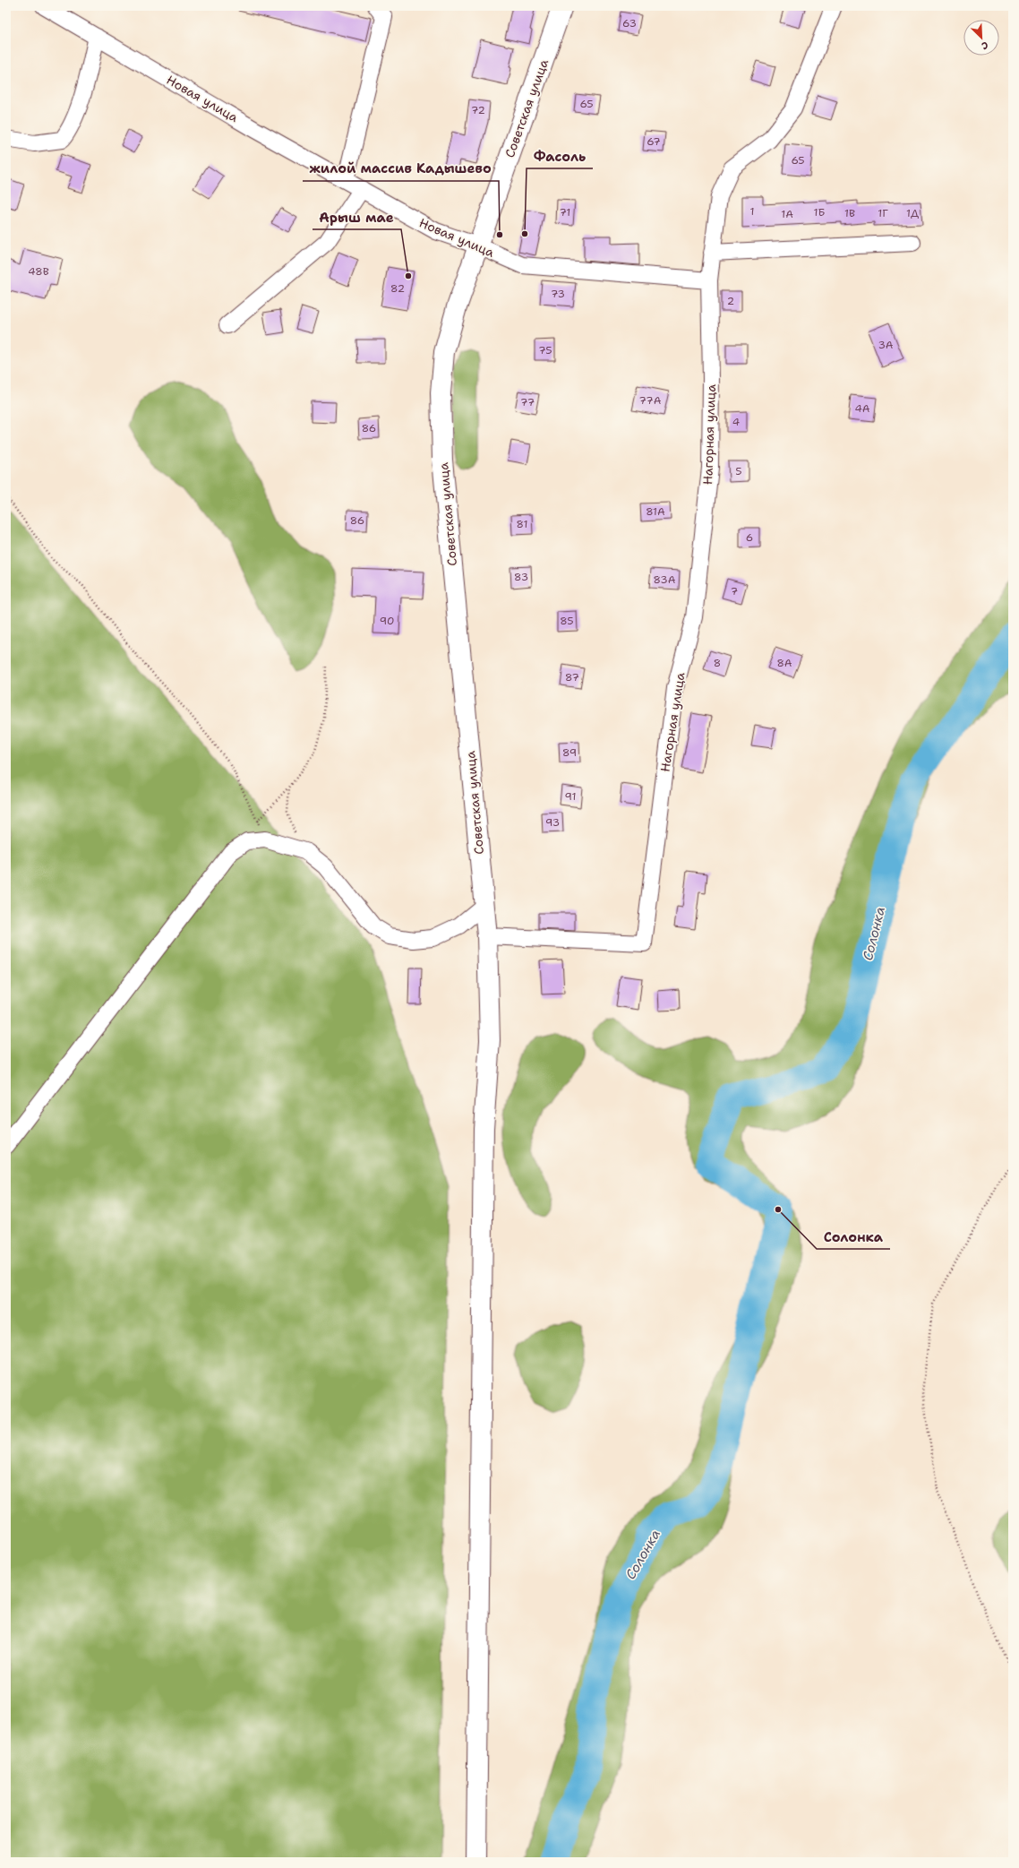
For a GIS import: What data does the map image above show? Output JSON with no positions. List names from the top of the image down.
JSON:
{
  "streets": {
    "main road": ["Советская улица"],
    "street": ["Новая улица", "Нагорная улица"]
  },
  "crossings": [
    ["Новая улица", "Советская улица"],
    ["Новая улица", "Нагорная улица"],
    ["Советская улица", "Нагорная улица"]
  ],
  "water": ["Солонка"],
  "places": [
    "Фасоль",
    "жилой массив Кадышево",
    "Арыш мае",
    "Солонка"
  ],
  "house_numbers": [
    "63",
    "65",
    "72",
    "67",
    "65",
    "1",
    "71",
    "1Б",
    "1В",
    "1Г",
    "1Д",
    "1А",
    "48В",
    "82",
    "73",
    "2",
    "3А",
    "75",
    "77А",
    "77",
    "4А",
    "4",
    "86",
    "5",
    "81А",
    "86",
    "81",
    "6",
    "83",
    "83А",
    "7",
    "90",
    "85",
    "8",
    "8А",
    "87",
    "89",
    "91",
    "93"
  ],
  "north": "bottom right"
}
